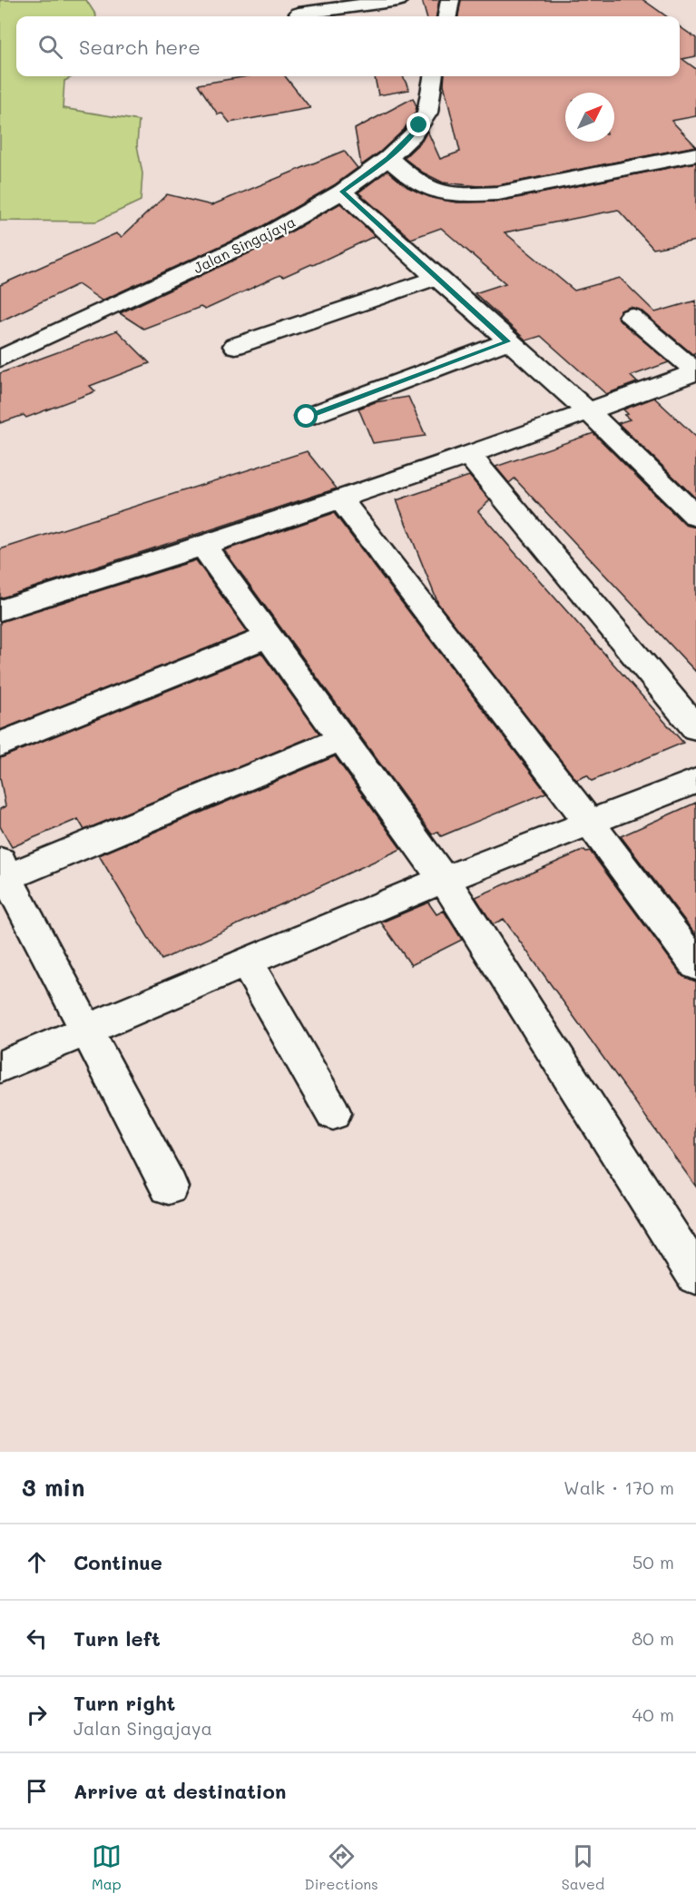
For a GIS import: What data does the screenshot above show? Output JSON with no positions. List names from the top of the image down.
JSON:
{
  "streets": {
    "street": ["Jalan Singajaya"]
  },
  "north": "top right",
  "page": {
    "search": "Search here",
    "heading": ["3 min", "Walk · 170 m"],
    "list": [
      ["Continue", "50 m"],
      ["Turn left", "80 m"],
      ["Turn right", "Jalan Singajaya", "40 m"],
      "Arrive at destination"
    ],
    "nav": ["Map", "Directions", "Saved"]
  }
}
